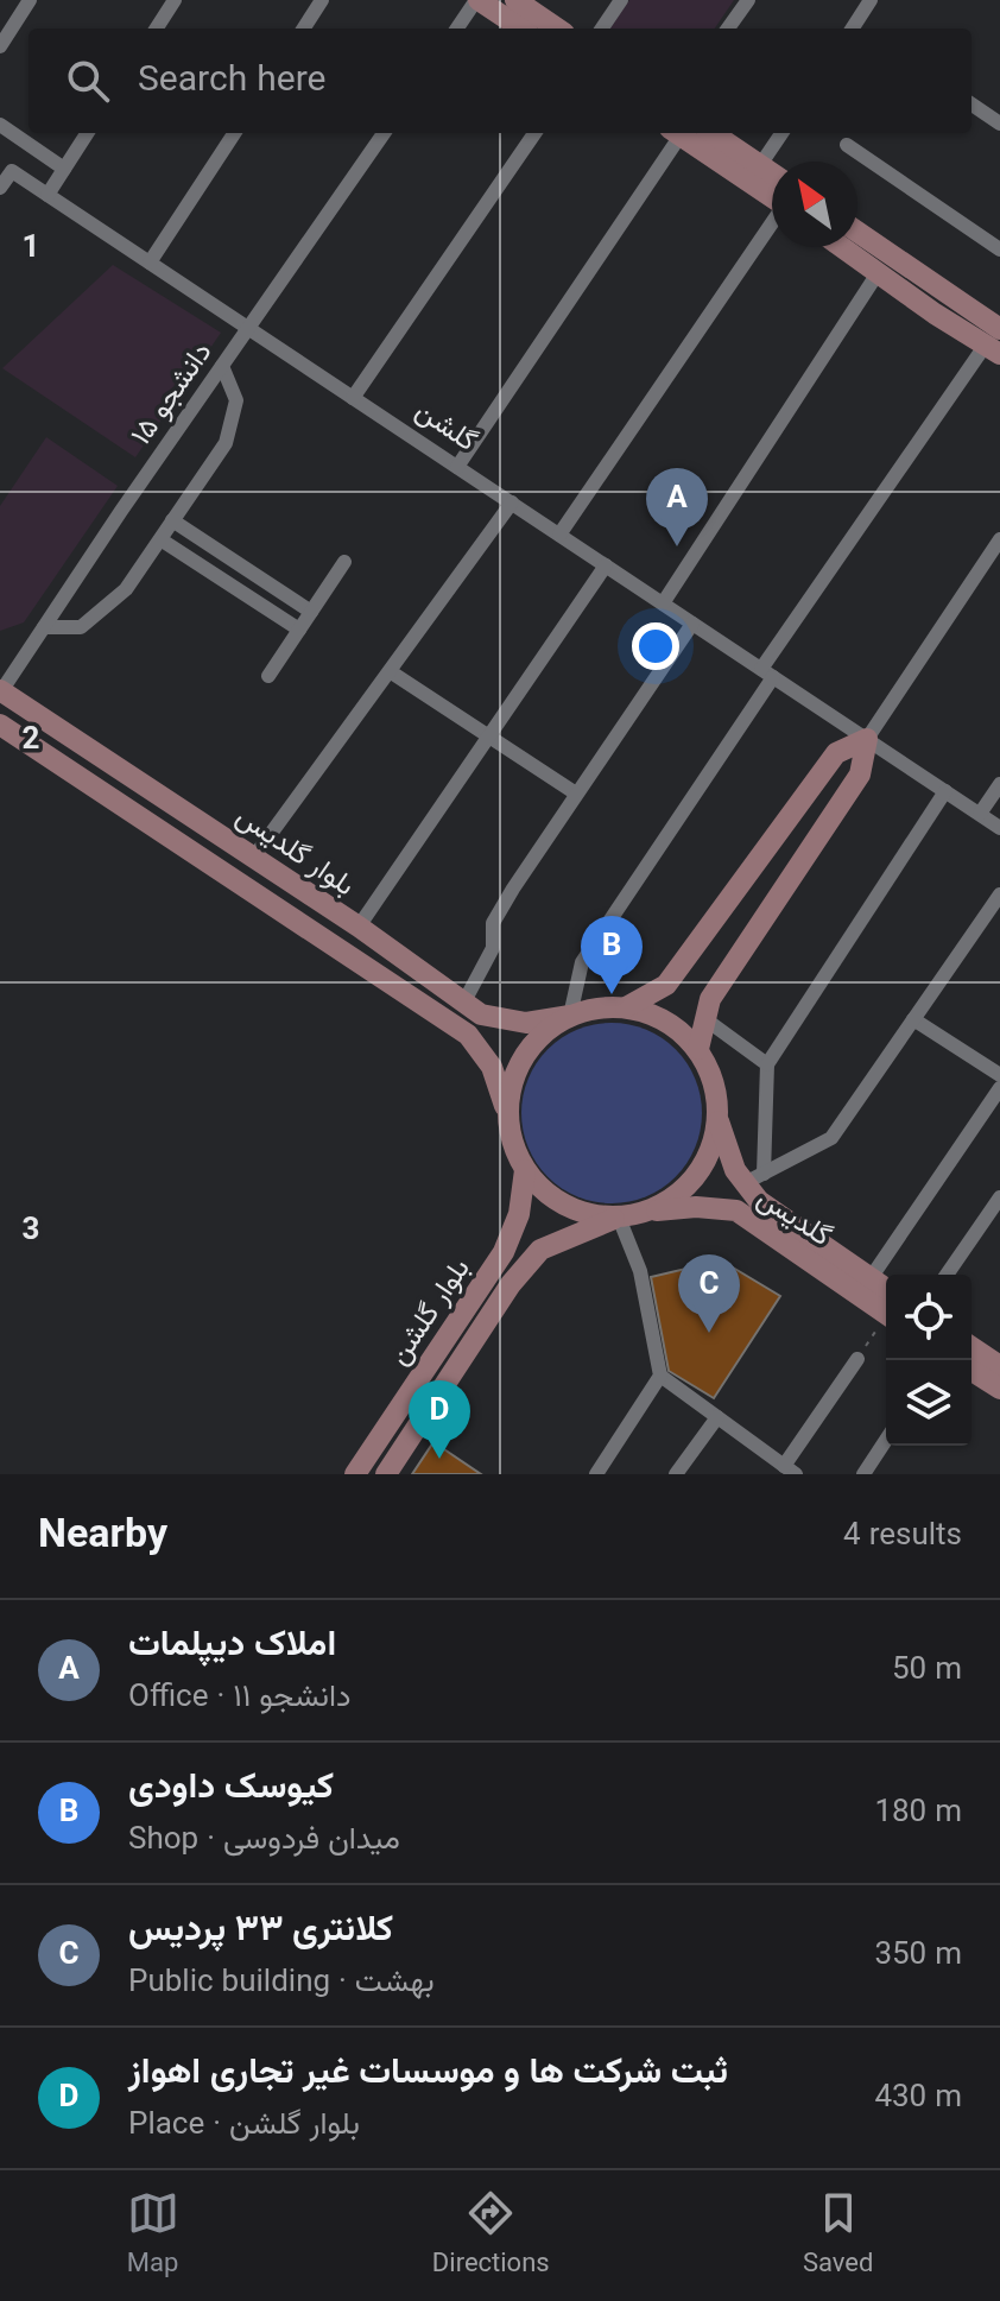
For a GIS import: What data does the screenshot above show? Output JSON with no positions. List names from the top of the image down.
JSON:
{
  "streets": {
    "main road": ["بلوار گلدیس", "گلدیس", "بلوار گلشن"],
    "street": ["دانشجو ۱۵", "گلشن"]
  },
  "crossings": [
    ["دانشجو ۱۵", "گلشن"],
    ["دانشجو ۱۵", "بلوار گلدیس"],
    ["بلوار گلدیس", "گلدیس"],
    ["بلوار گلدیس", "بلوار گلشن"],
    ["گلدیس", "بلوار گلشن"]
  ],
  "north": "top left",
  "page": {
    "search": "Search here",
    "pins": [
      "A",
      "B",
      "C",
      "D"
    ],
    "heading": ["Nearby", "4 results"],
    "list": [
      {
        "mark": "A",
        "name": "املاک دیپلمات",
        "note": "Office · دانشجو ۱۱",
        "value": "50 m"
      },
      {
        "mark": "B",
        "name": "کیوسک داودی",
        "note": "Shop · میدان فردوسی",
        "value": "180 m"
      },
      {
        "mark": "C",
        "name": "کلانتری ۳۳ پردیس",
        "note": "Public building · بهشت",
        "value": "350 m"
      },
      {
        "mark": "D",
        "name": "ثبت شرکت ها و موسسات غیر تجاری اهواز",
        "note": "Place · بلوار گلشن",
        "value": "430 m"
      }
    ],
    "nav": ["Map", "Directions", "Saved"]
  },
  "grid": {
    "rows": ["1", "2", "3"]
  }
}
